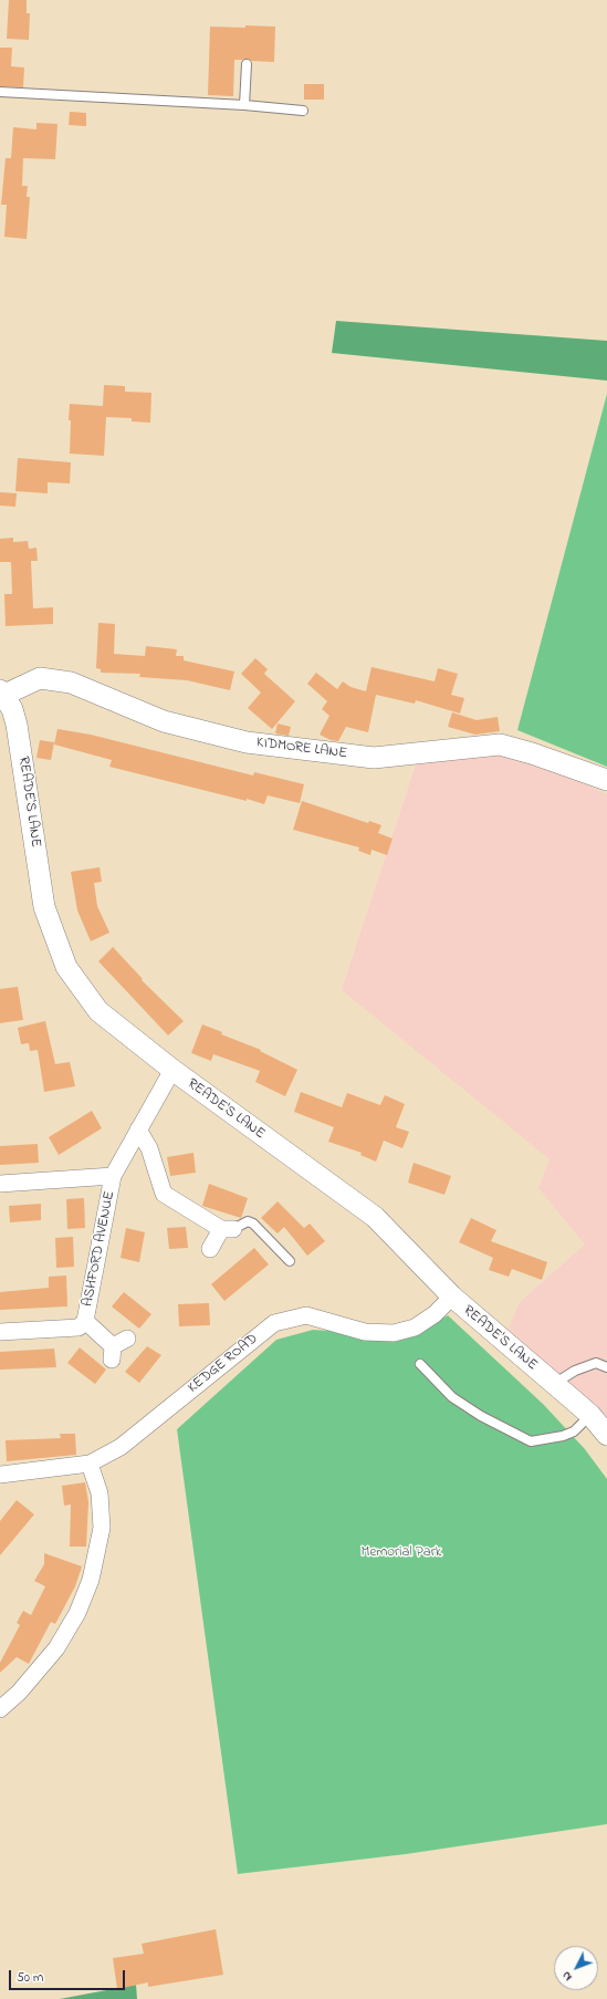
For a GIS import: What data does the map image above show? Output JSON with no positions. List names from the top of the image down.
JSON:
{
  "streets": {
    "street": [
      "KIDMORE LANE",
      "READE'S LANE",
      "ASHFORD AVENUE",
      "KEDGE ROAD"
    ]
  },
  "crossings": [
    ["KIDMORE LANE", "READE'S LANE"],
    ["READE'S LANE", "ASHFORD AVENUE"],
    ["READE'S LANE", "KEDGE ROAD"]
  ],
  "parks": ["Memorial Park"],
  "scale_bar": "50 m",
  "north": "bottom left"
}
